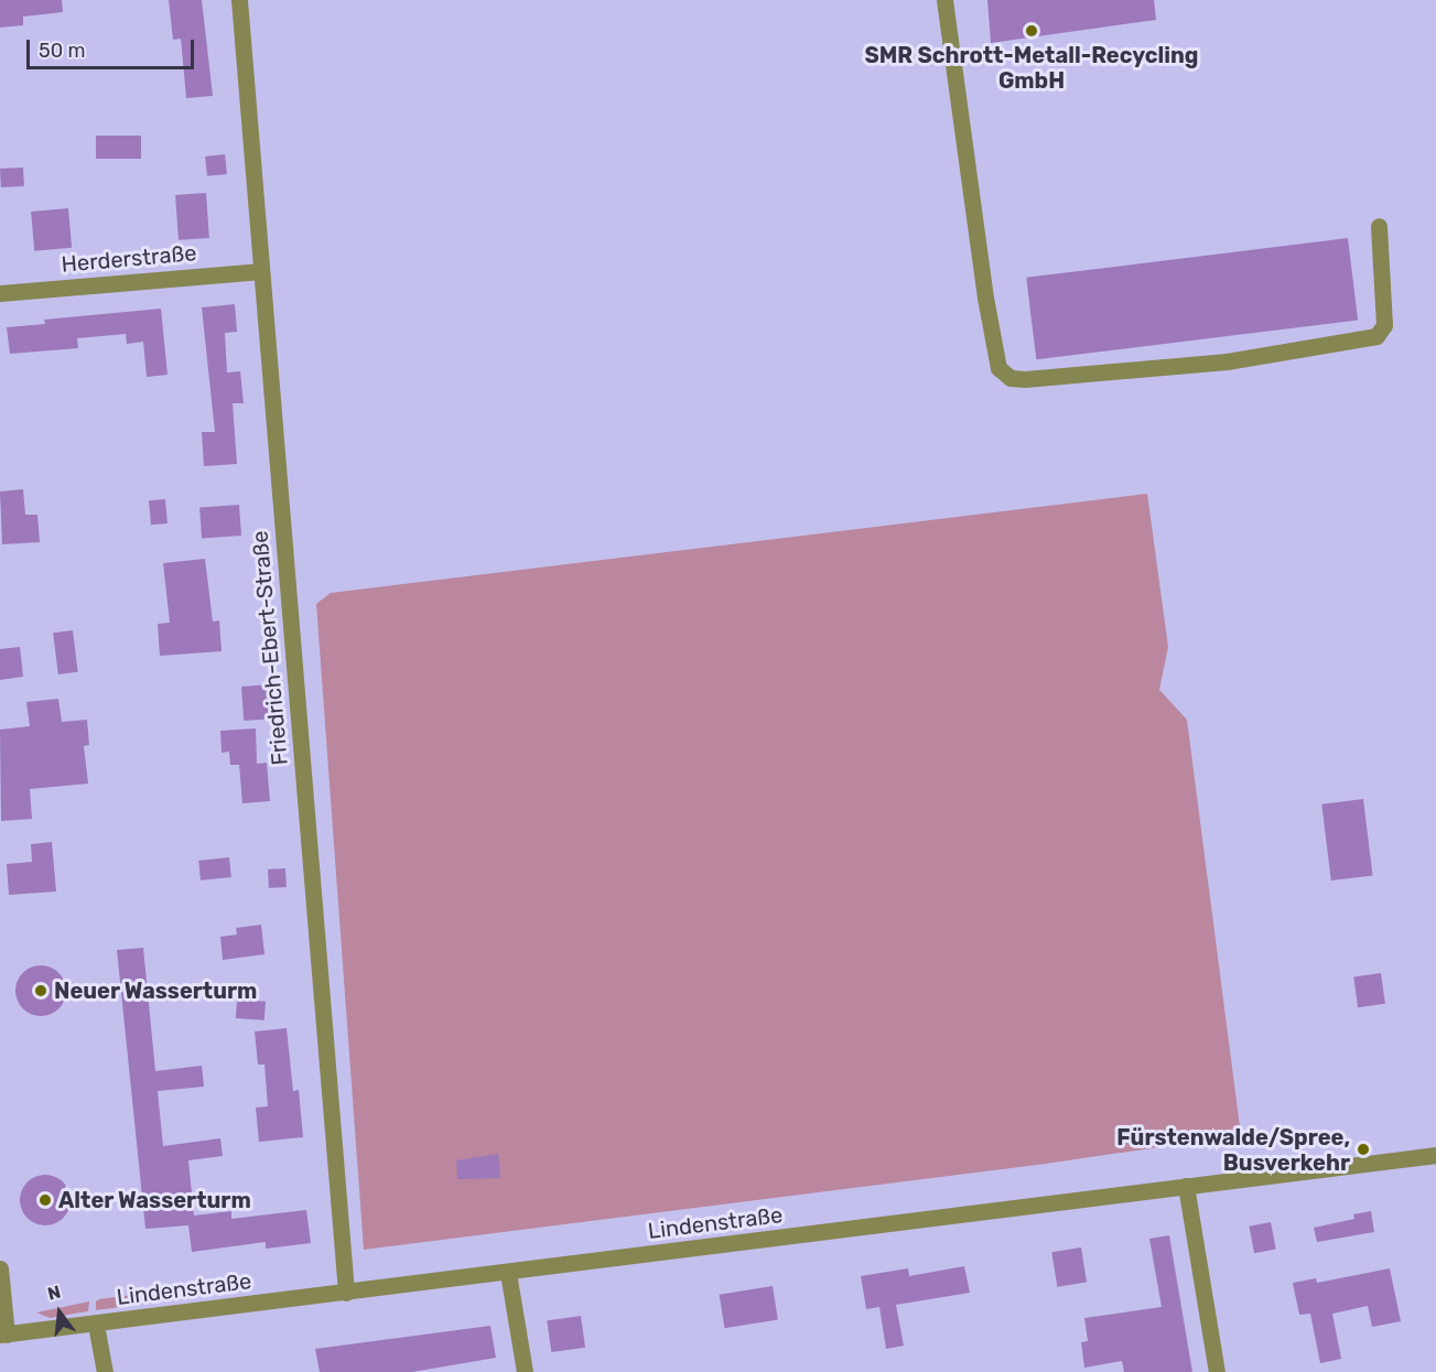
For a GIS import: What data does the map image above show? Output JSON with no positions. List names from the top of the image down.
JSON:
{
  "streets": {
    "street": ["Herderstraße", "Friedrich-Ebert-Straße", "Lindenstraße"]
  },
  "crossings": [
    ["Herderstraße", "Friedrich-Ebert-Straße"],
    ["Friedrich-Ebert-Straße", "Lindenstraße"]
  ],
  "places": [
    "SMR Schrott-Metall-Recycling GmbH",
    "Neuer Wasserturm",
    "Fürstenwalde/Spree, Busverkehr",
    "Alter Wasserturm"
  ],
  "scale_bar": "50 m",
  "north": "top"
}
